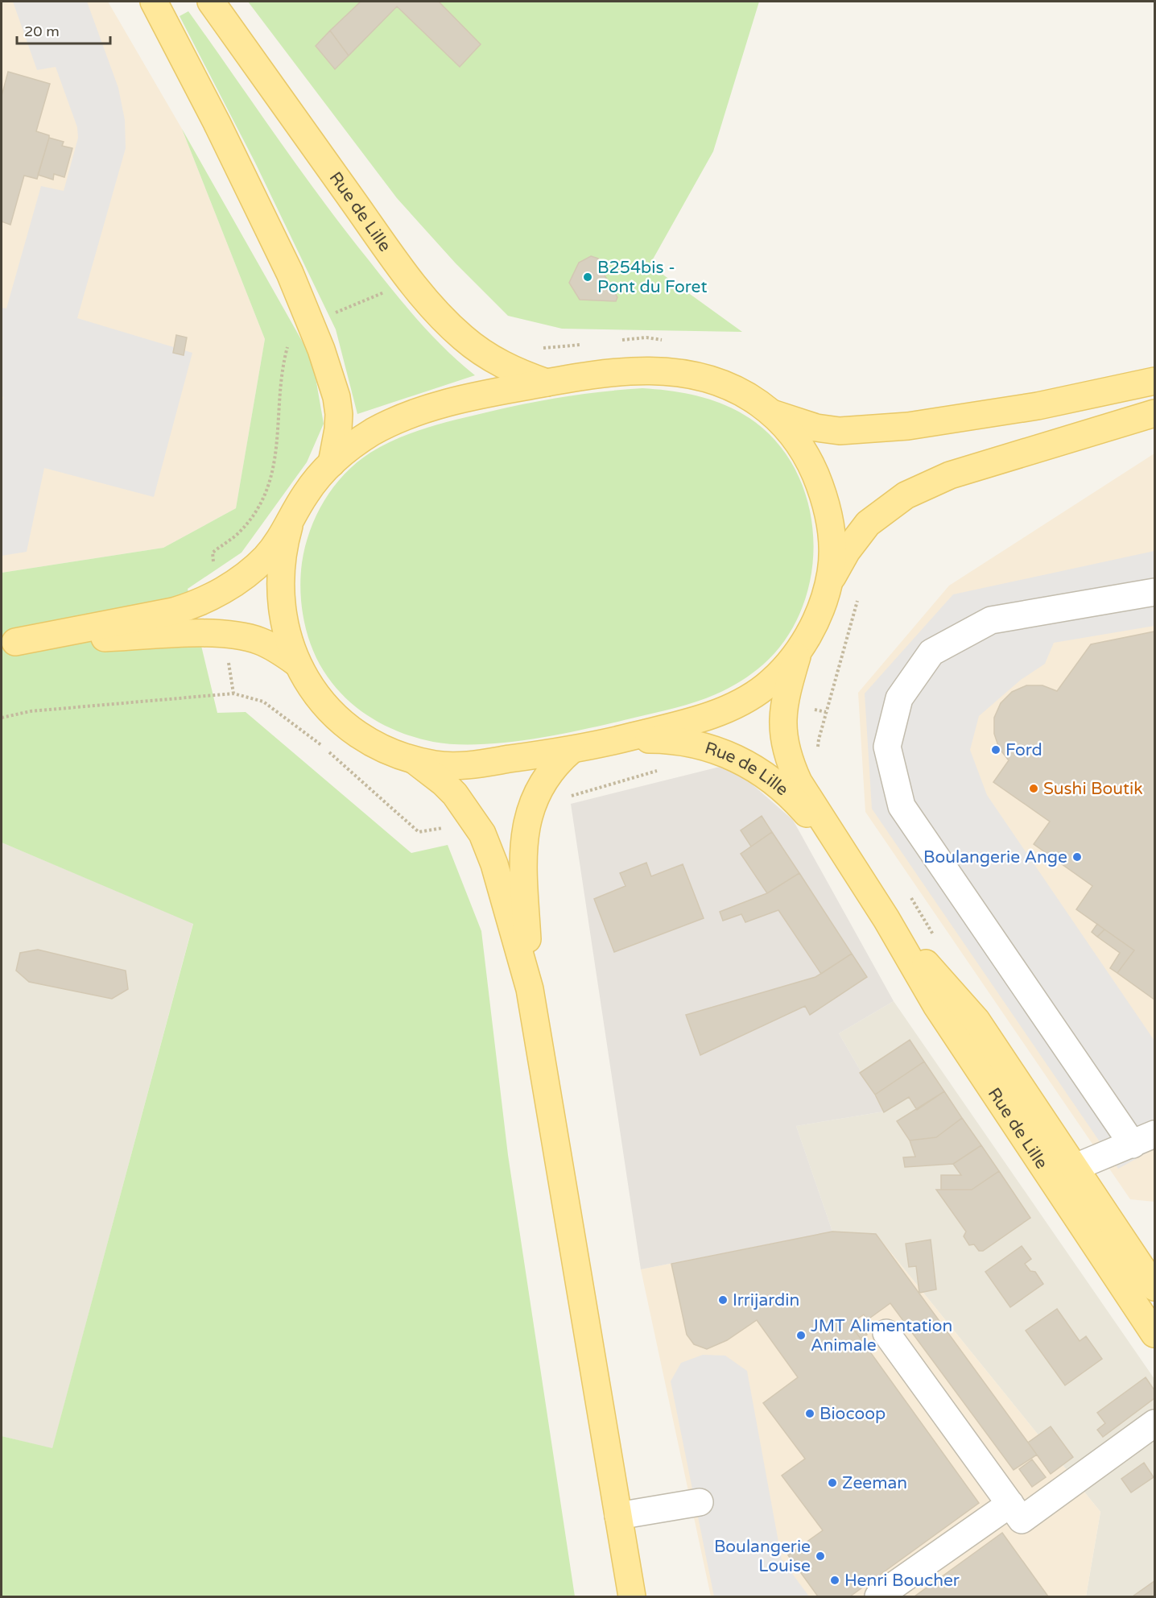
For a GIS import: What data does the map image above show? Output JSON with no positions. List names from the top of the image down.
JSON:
{
  "streets": {
    "main road": ["Rue de Lille"]
  },
  "places": [
    "B254bis - Pont du Foret",
    "Ford",
    "Sushi Boutik",
    "Boulangerie Ange",
    "Irrijardin",
    "JMT Alimentation Animale",
    "Biocoop",
    "Zeeman",
    "Boulangerie Louise",
    "Henri Boucher"
  ],
  "scale_bar": "20 m"
}
